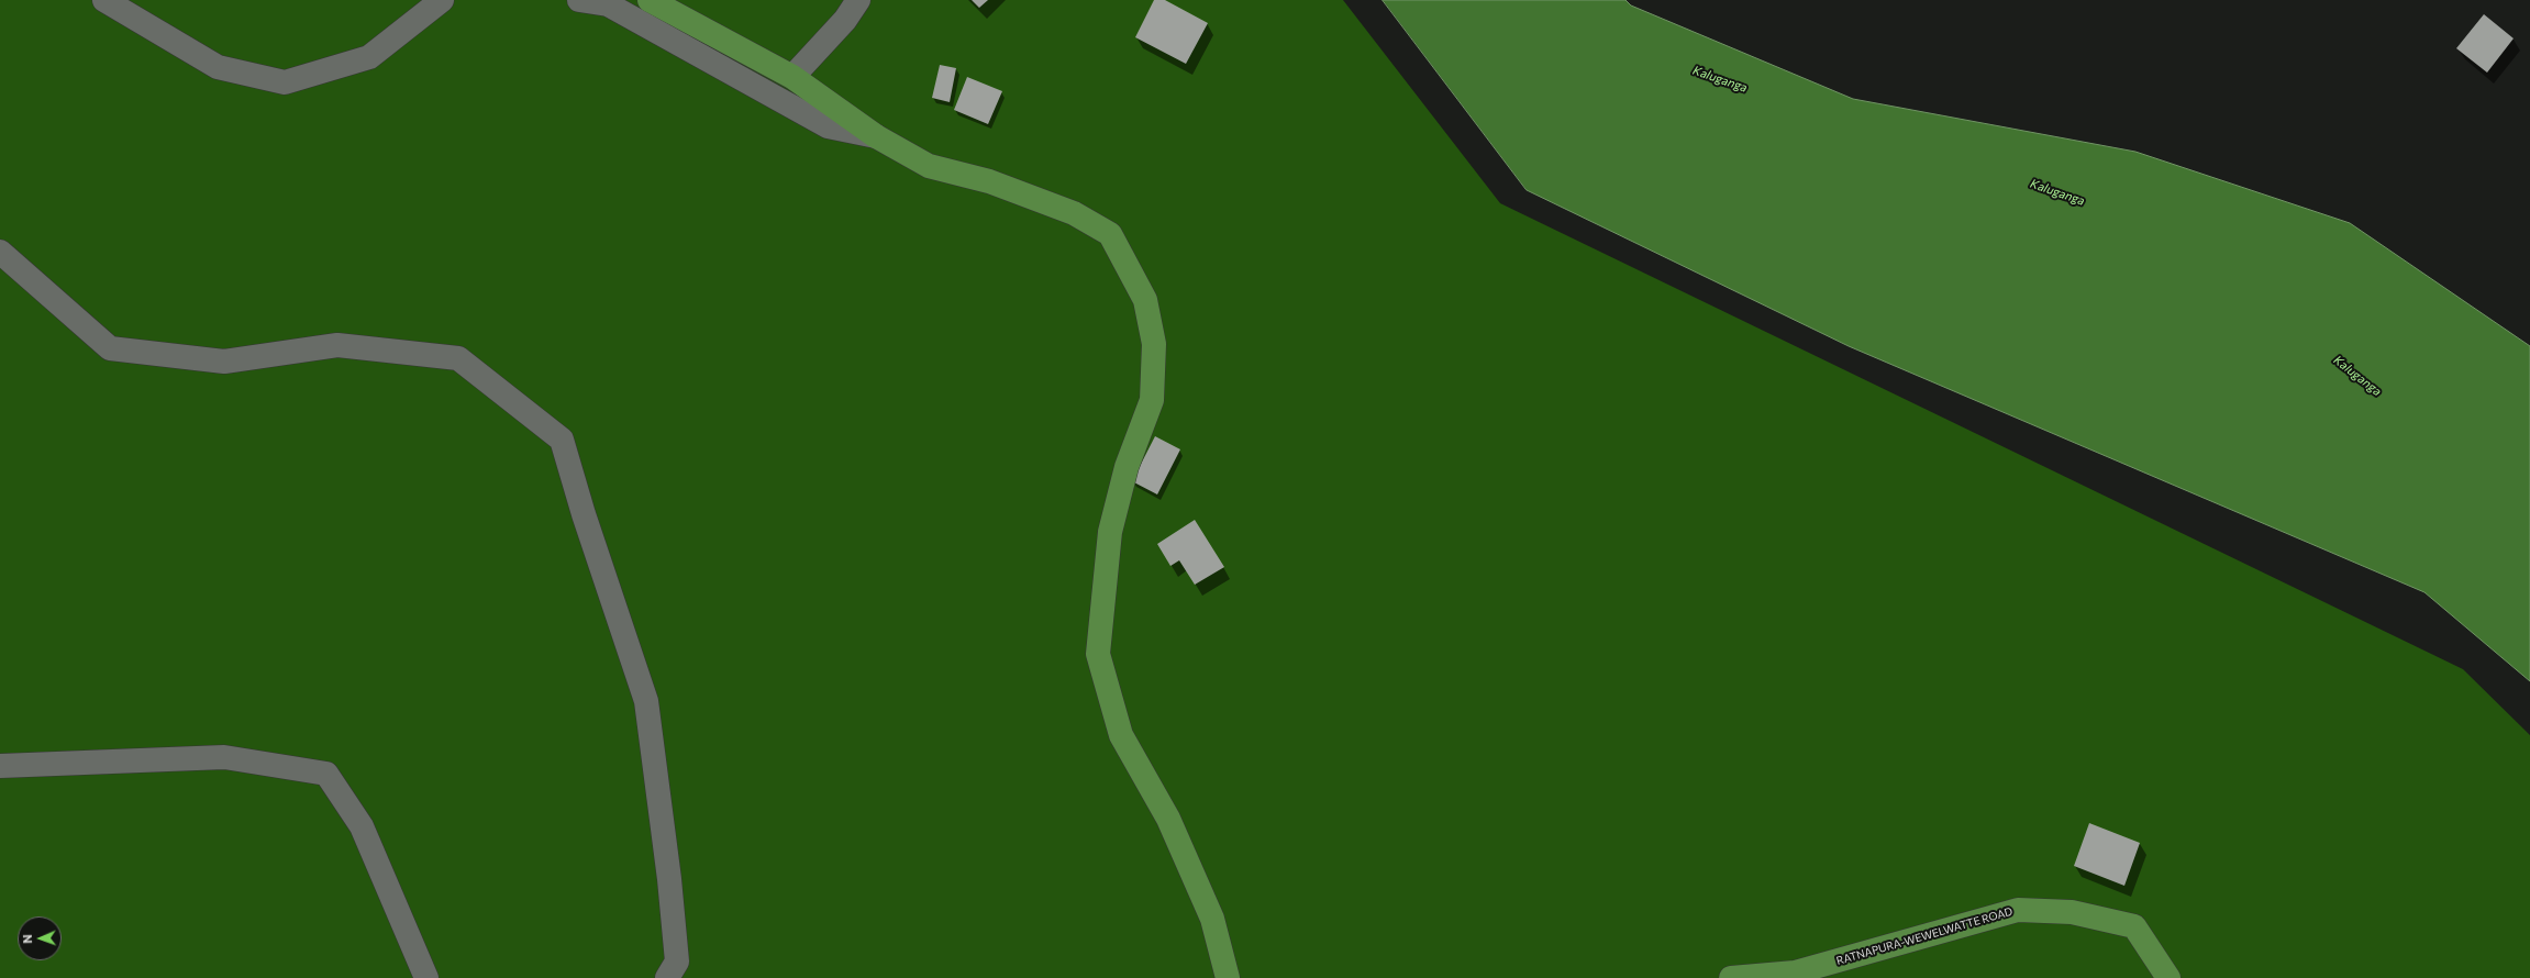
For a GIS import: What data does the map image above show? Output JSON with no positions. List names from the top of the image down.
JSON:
{
  "streets": {
    "main road": ["RATNAPURA-WEWELWATTE ROAD"]
  },
  "water": ["Kaluganga"],
  "north": "left"
}
